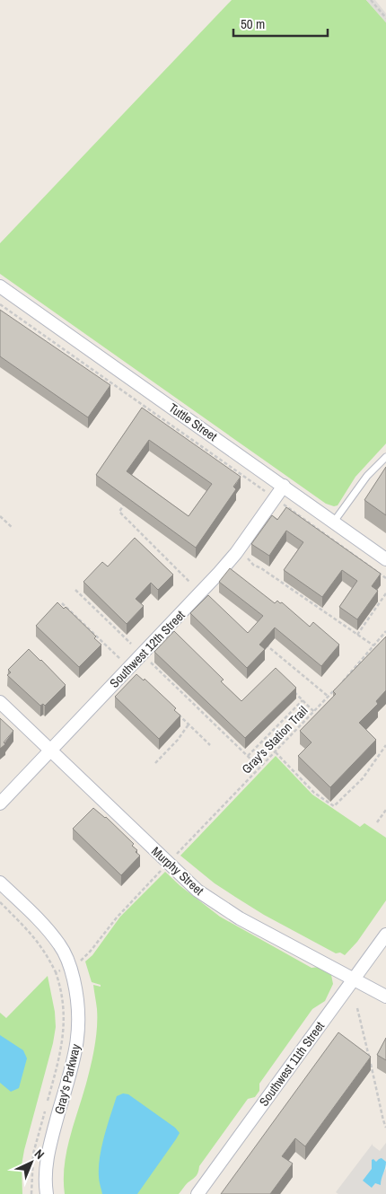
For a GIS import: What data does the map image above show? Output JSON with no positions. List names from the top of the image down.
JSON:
{
  "streets": {
    "street": [
      "Tuttle Street",
      "Southwest 12th Street",
      "Murphy Street",
      "Southwest 11th Street",
      "Gray's Parkway"
    ],
    "path": ["Gray's Station Trail"]
  },
  "crossings": [
    ["Tuttle Street", "Southwest 12th Street"],
    ["Southwest 12th Street", "Murphy Street"],
    ["Murphy Street", "Southwest 11th Street"]
  ],
  "scale_bar": "50 m",
  "north": "top right"
}
